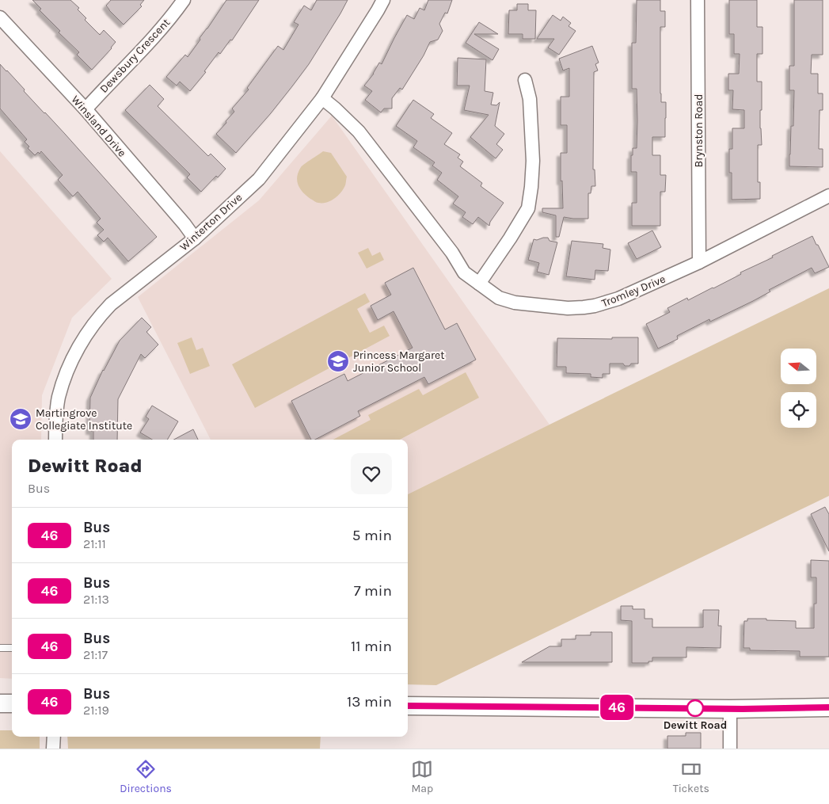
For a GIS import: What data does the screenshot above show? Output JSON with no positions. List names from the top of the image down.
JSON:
{
  "streets": {
    "street": [
      "Dewsbury Crescent",
      "Winsland Drive",
      "Brynston Road",
      "Winterton Drive",
      "Tromley Drive"
    ]
  },
  "crossings": [
    ["Dewsbury Crescent", "Winsland Drive"],
    ["Winsland Drive", "Winterton Drive"],
    ["Brynston Road", "Tromley Drive"],
    ["Winterton Drive", "Tromley Drive"]
  ],
  "places": {
    "school or university": ["Princess Margaret Junior School", "Martingrove Collegiate Institute"],
    "other": ["Dewitt Road"]
  },
  "lines": ["bus line 46"],
  "north": "left",
  "page": {
    "on_map": "46",
    "heading": ["Dewitt Road", "Bus"],
    "list": [
      {
        "mark": "46",
        "name": "Bus",
        "note": "21:11",
        "value": "5 min"
      },
      {
        "mark": "46",
        "name": "Bus",
        "note": "21:13",
        "value": "7 min"
      },
      {
        "mark": "46",
        "name": "Bus",
        "note": "21:17",
        "value": "11 min"
      },
      {
        "mark": "46",
        "name": "Bus",
        "note": "21:19",
        "value": "13 min"
      }
    ],
    "tabs": ["Directions", "Map", "Tickets"]
  }
}
